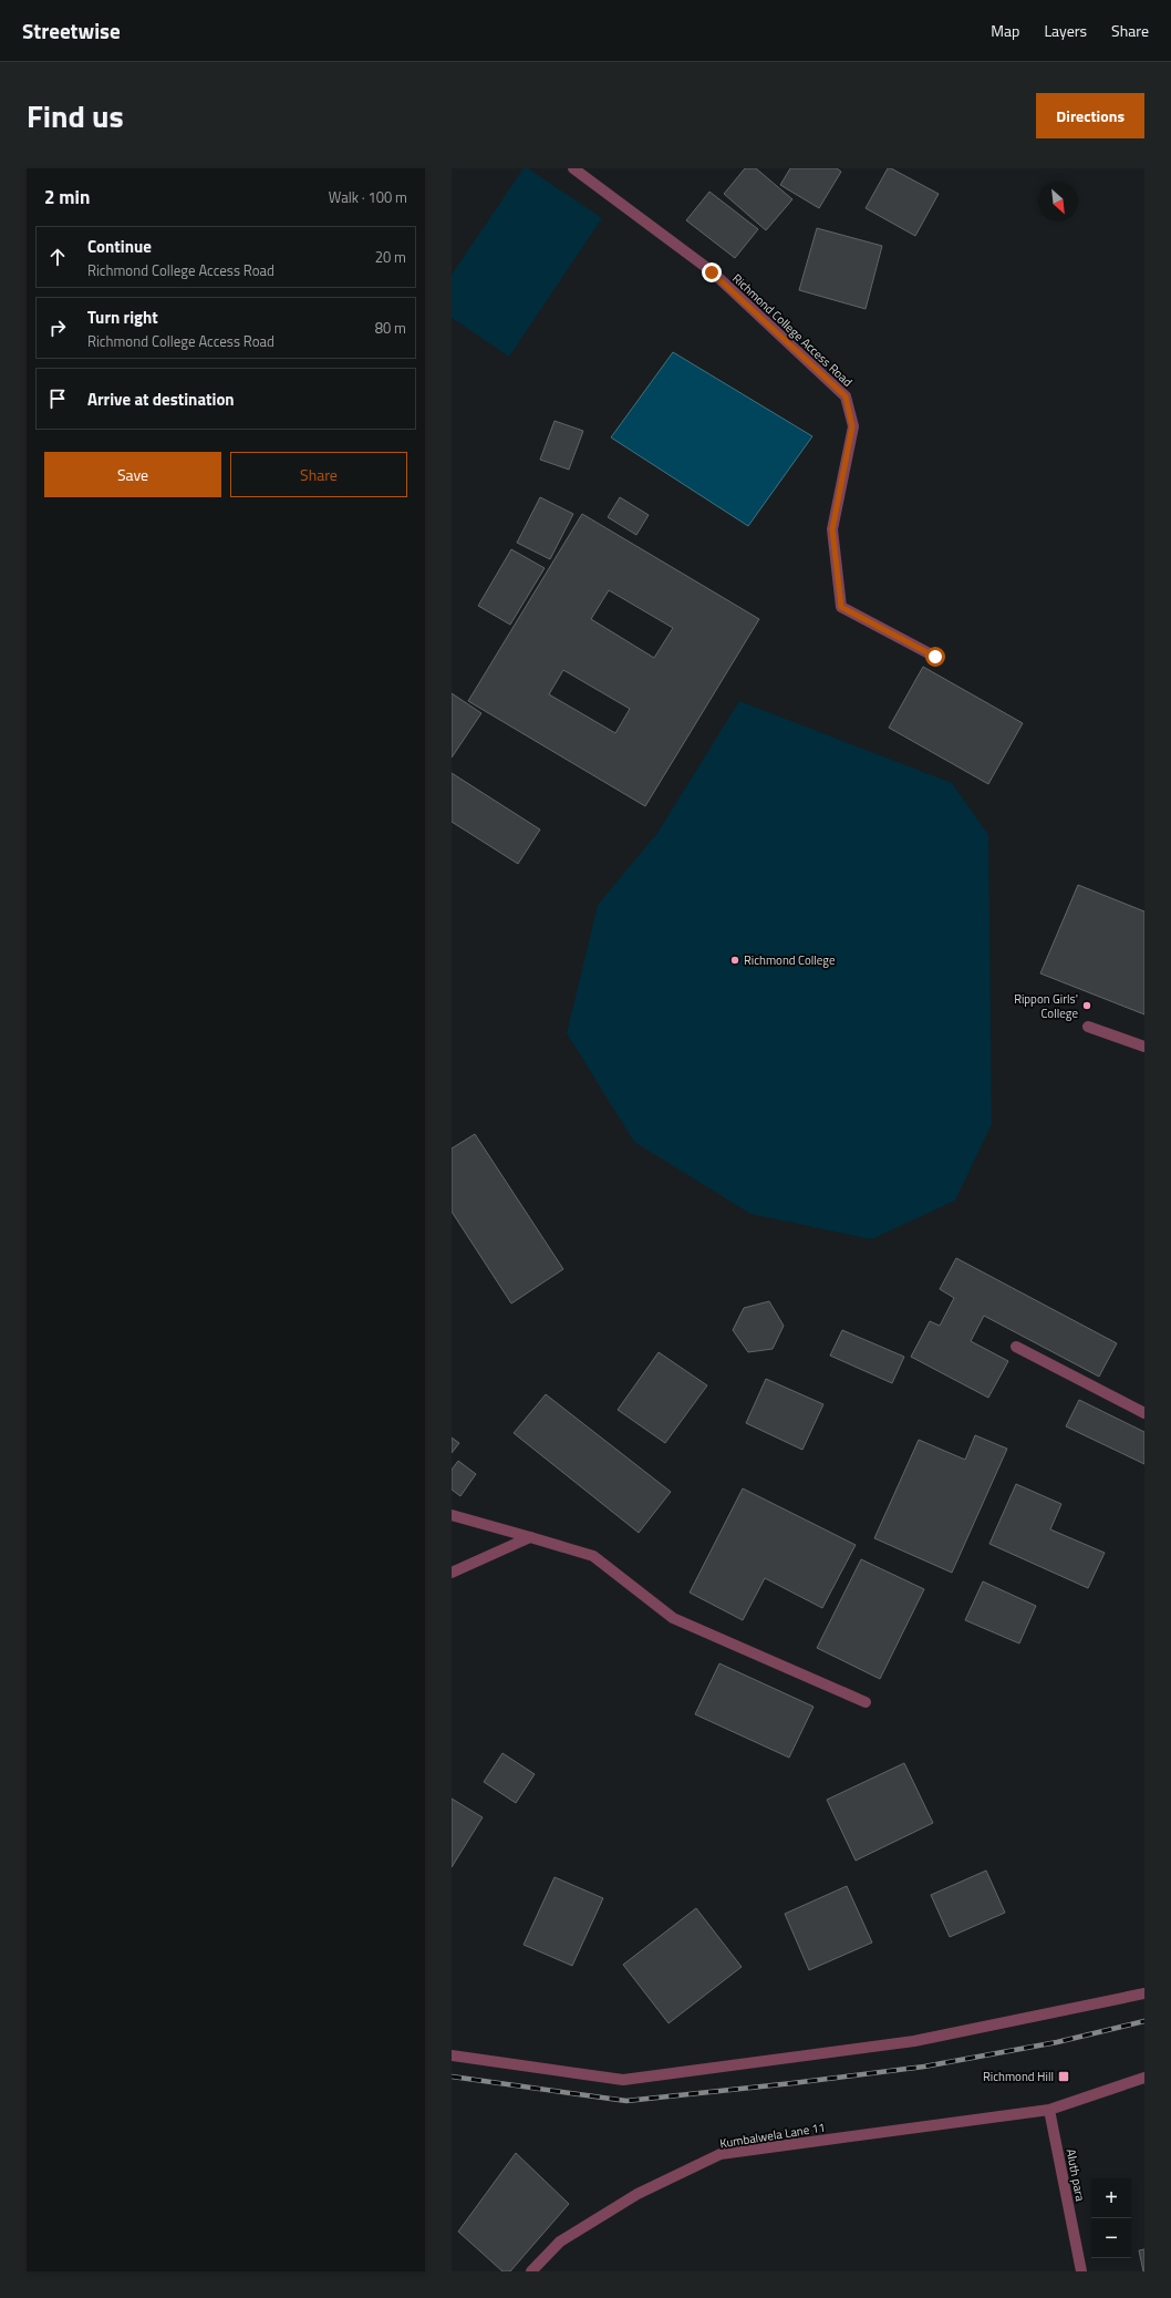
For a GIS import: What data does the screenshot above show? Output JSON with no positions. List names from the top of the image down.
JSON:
{
  "streets": {
    "street": ["Richmond College Access Road", "Kumbalwela Lane 11", "Aluth para"]
  },
  "crossings": [
    ["Kumbalwela Lane 11", "Aluth para"]
  ],
  "places": {
    "other": ["Richmond College", "Rippon Girls' College"],
    "transit": ["Richmond Hill"]
  },
  "north": "bottom right",
  "page": {
    "header": "Streetwise",
    "nav": ["Map", "Layers", "Share"],
    "title": "Find us",
    "buttons": [
      "Directions",
      ["Save", "Share"]
    ],
    "heading": ["2 min", "Walk · 100 m"],
    "list": [
      ["Continue", "Richmond College Access Road", "20 m"],
      ["Turn right", "Richmond College Access Road", "80 m"],
      "Arrive at destination"
    ],
    "map_buttons": ["+", "−"]
  }
}
